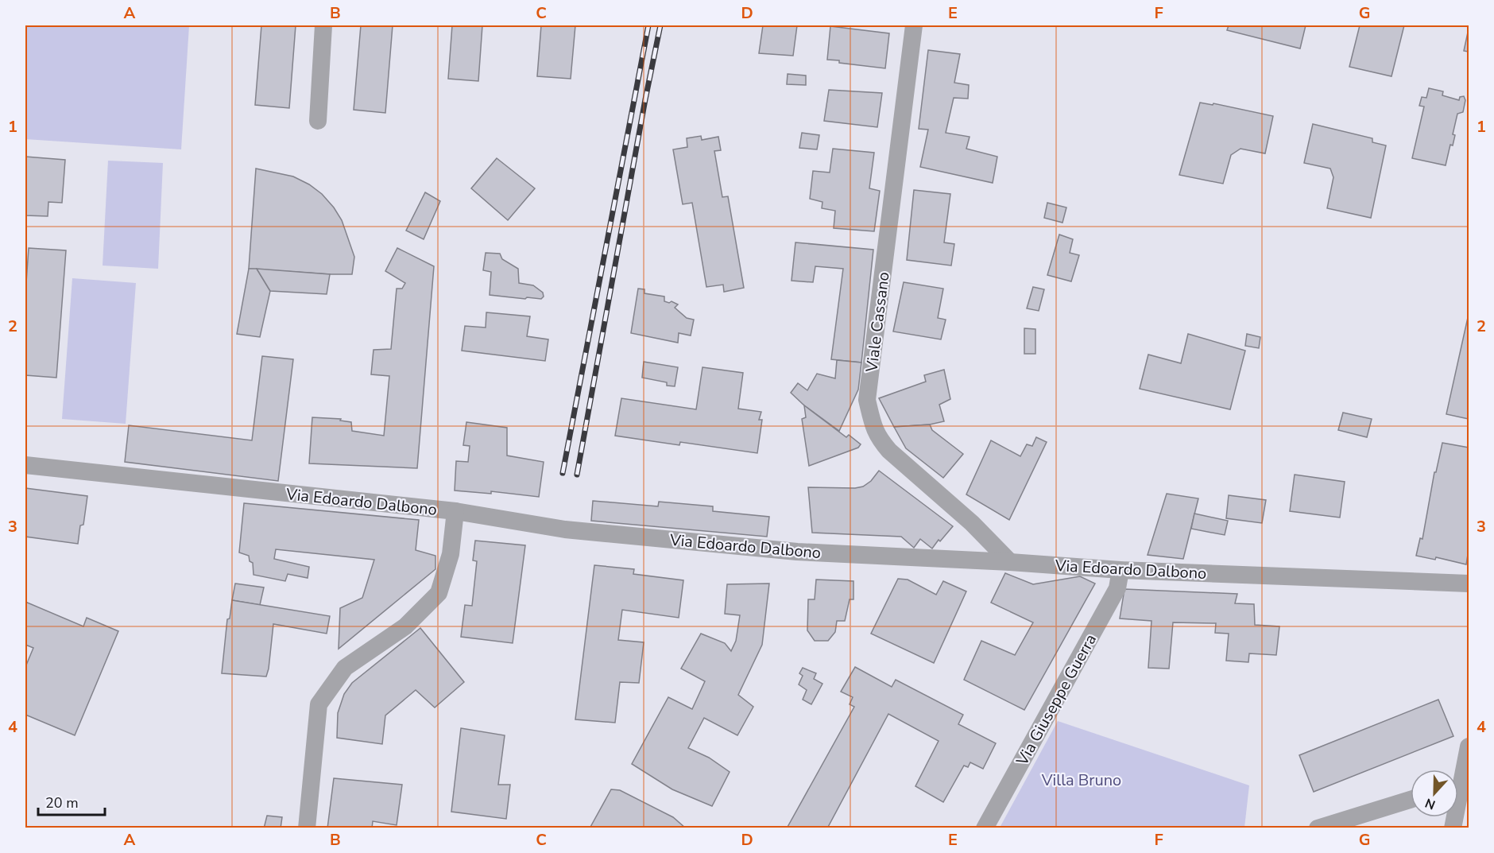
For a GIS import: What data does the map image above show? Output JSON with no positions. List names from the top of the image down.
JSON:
{
  "streets": {
    "street": ["Viale Cassano", "Via Edoardo Dalbono", "Via Giuseppe Guerra"]
  },
  "crossings": [
    ["Viale Cassano", "Via Edoardo Dalbono"],
    ["Via Edoardo Dalbono", "Via Giuseppe Guerra"]
  ],
  "parks": ["Villa Bruno"],
  "scale_bar": "20 m",
  "north": "bottom",
  "grid": {
    "columns": [
      "A",
      "B",
      "C",
      "D",
      "E",
      "F",
      "G"
    ],
    "rows": [
      "1",
      "2",
      "3",
      "4"
    ]
  }
}
